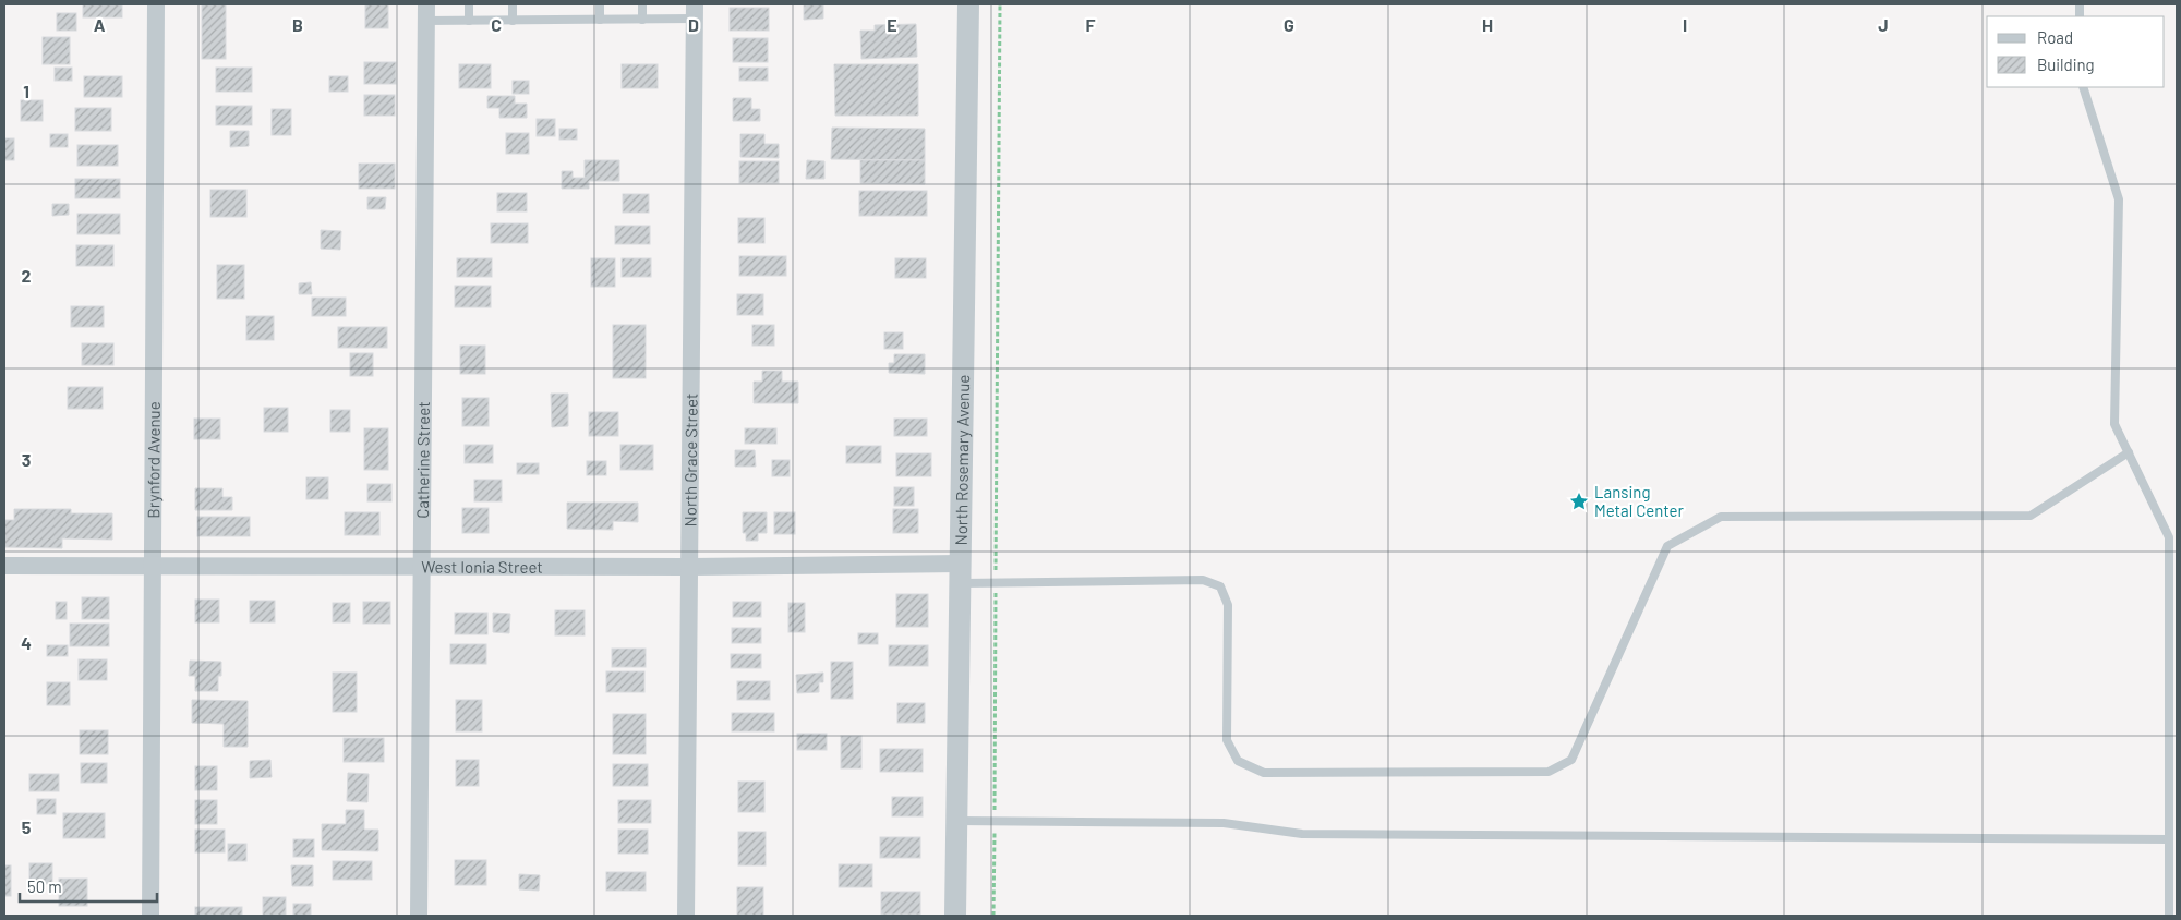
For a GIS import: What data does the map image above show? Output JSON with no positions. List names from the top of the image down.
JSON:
{
  "streets": {
    "street": [
      "Brynford Avenue",
      "Catherine Street",
      "North Grace Street",
      "North Rosemary Avenue",
      "West Ionia Street"
    ]
  },
  "crossings": [
    ["Brynford Avenue", "West Ionia Street"],
    ["Catherine Street", "West Ionia Street"],
    ["North Grace Street", "West Ionia Street"],
    ["North Rosemary Avenue", "West Ionia Street"]
  ],
  "places": {
    "place": ["Lansing Metal Center"]
  },
  "legend": ["Road", "Building"],
  "scale_bar": "50 m",
  "grid": {
    "columns": [
      "A",
      "B",
      "C",
      "D",
      "E",
      "F",
      "G",
      "H",
      "I",
      "J"
    ],
    "rows": [
      "1",
      "2",
      "3",
      "4",
      "5"
    ]
  }
}
